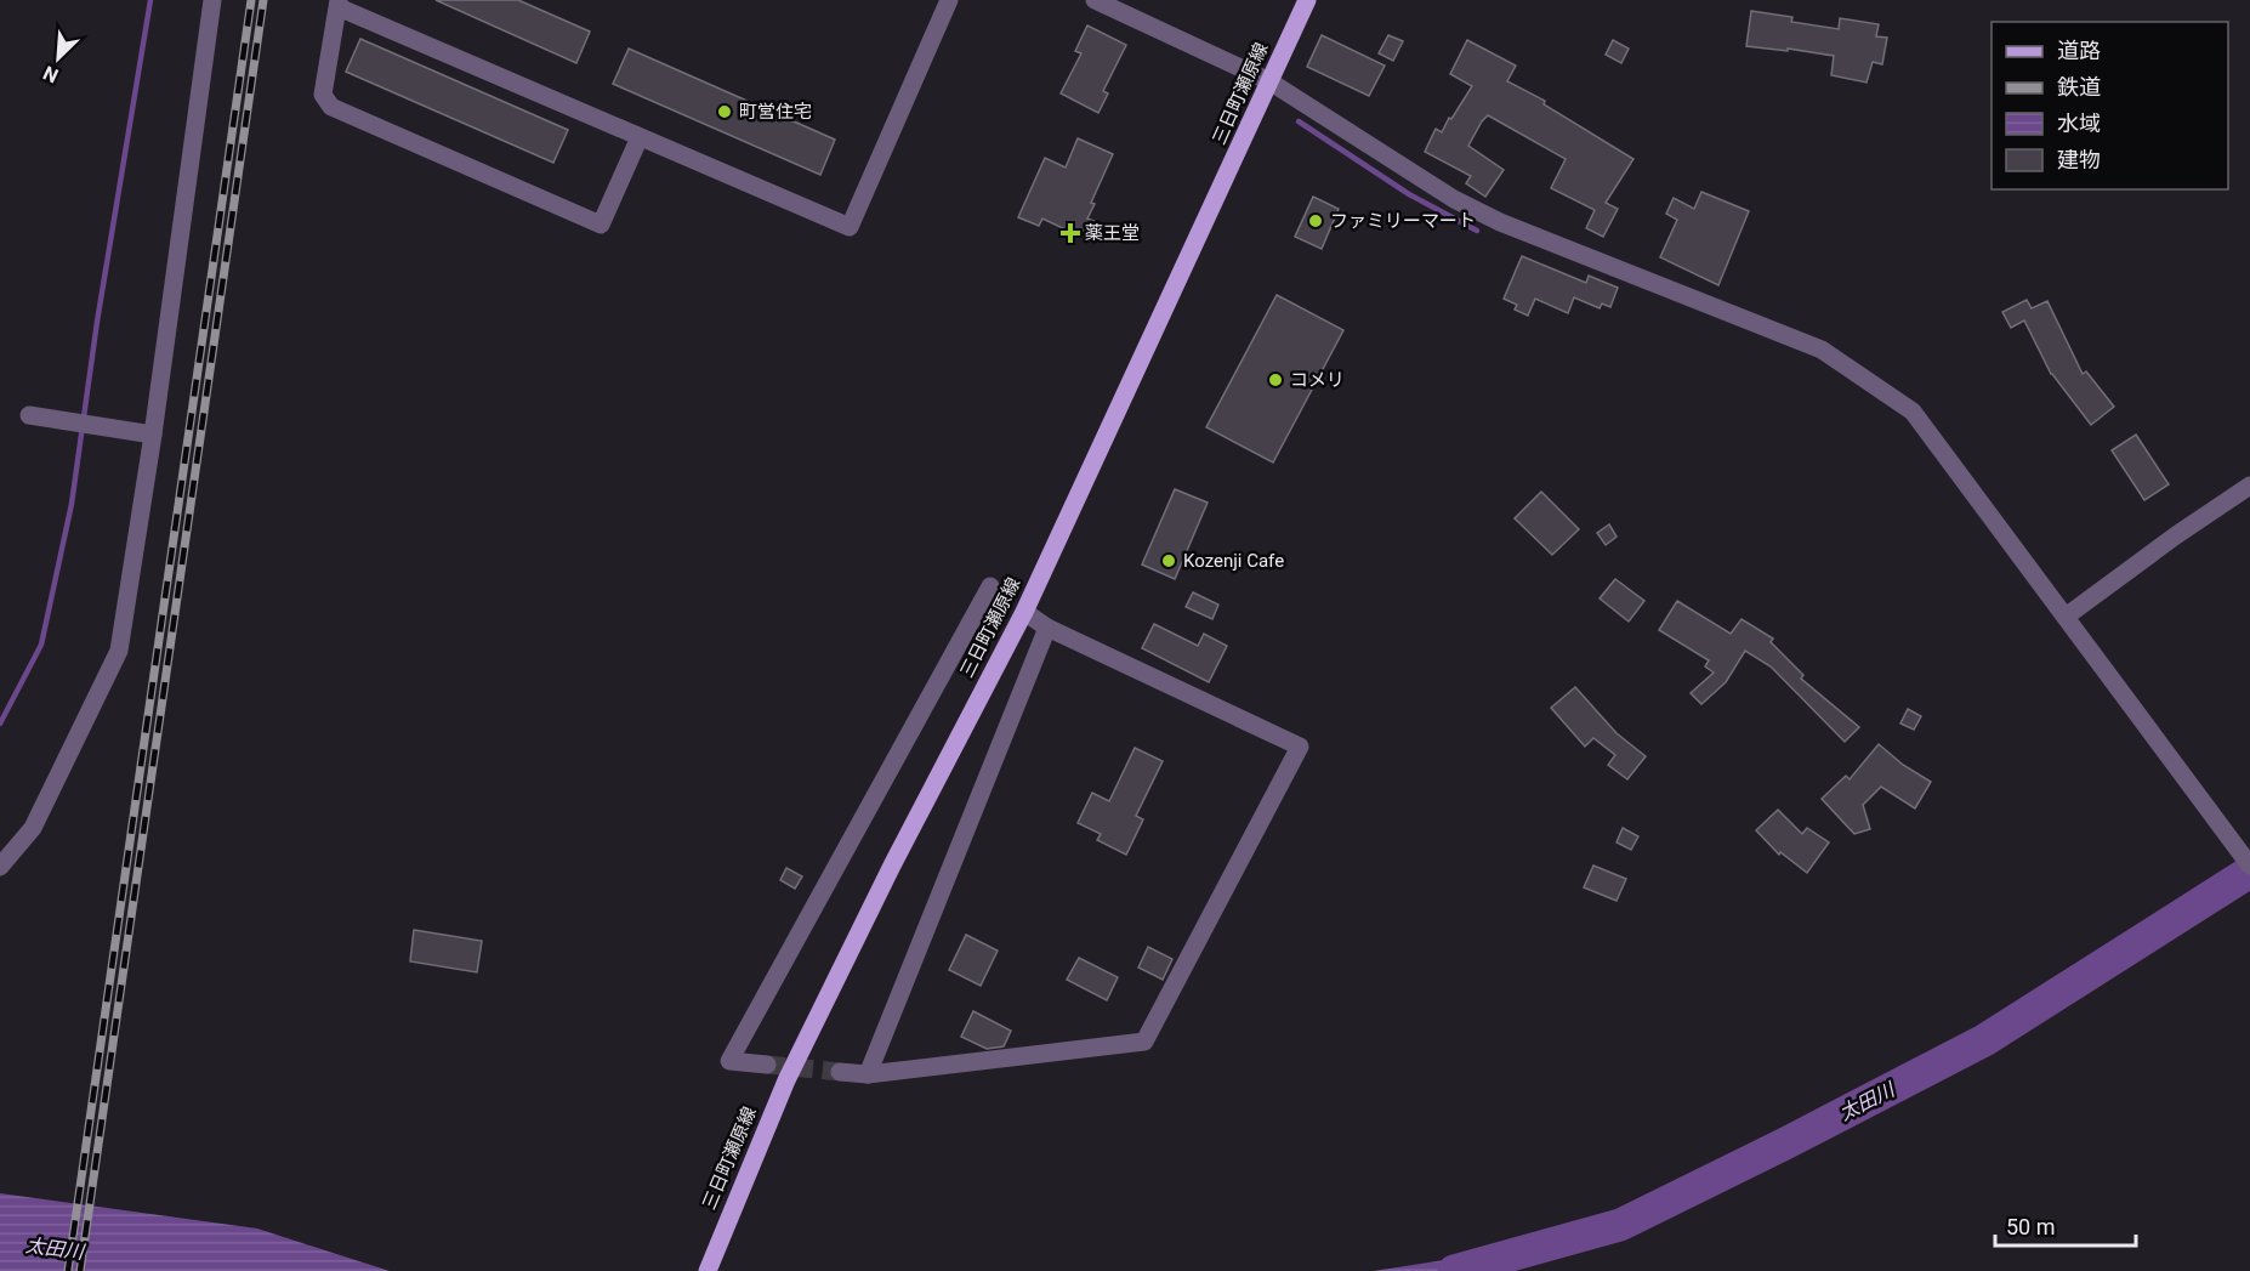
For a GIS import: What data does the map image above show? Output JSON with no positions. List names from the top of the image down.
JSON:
{
  "streets": {
    "main road": ["三日町瀬原線"]
  },
  "water": ["太田川"],
  "places": {
    "other": [
      "町営住宅",
      "ファミリーマート",
      "コメリ",
      "Kozenji Cafe"
    ],
    "health": ["薬王堂"]
  },
  "legend": [
    "道路",
    "鉄道",
    "水域",
    "建物"
  ],
  "scale_bar": "50 m",
  "north": "bottom left"
}
